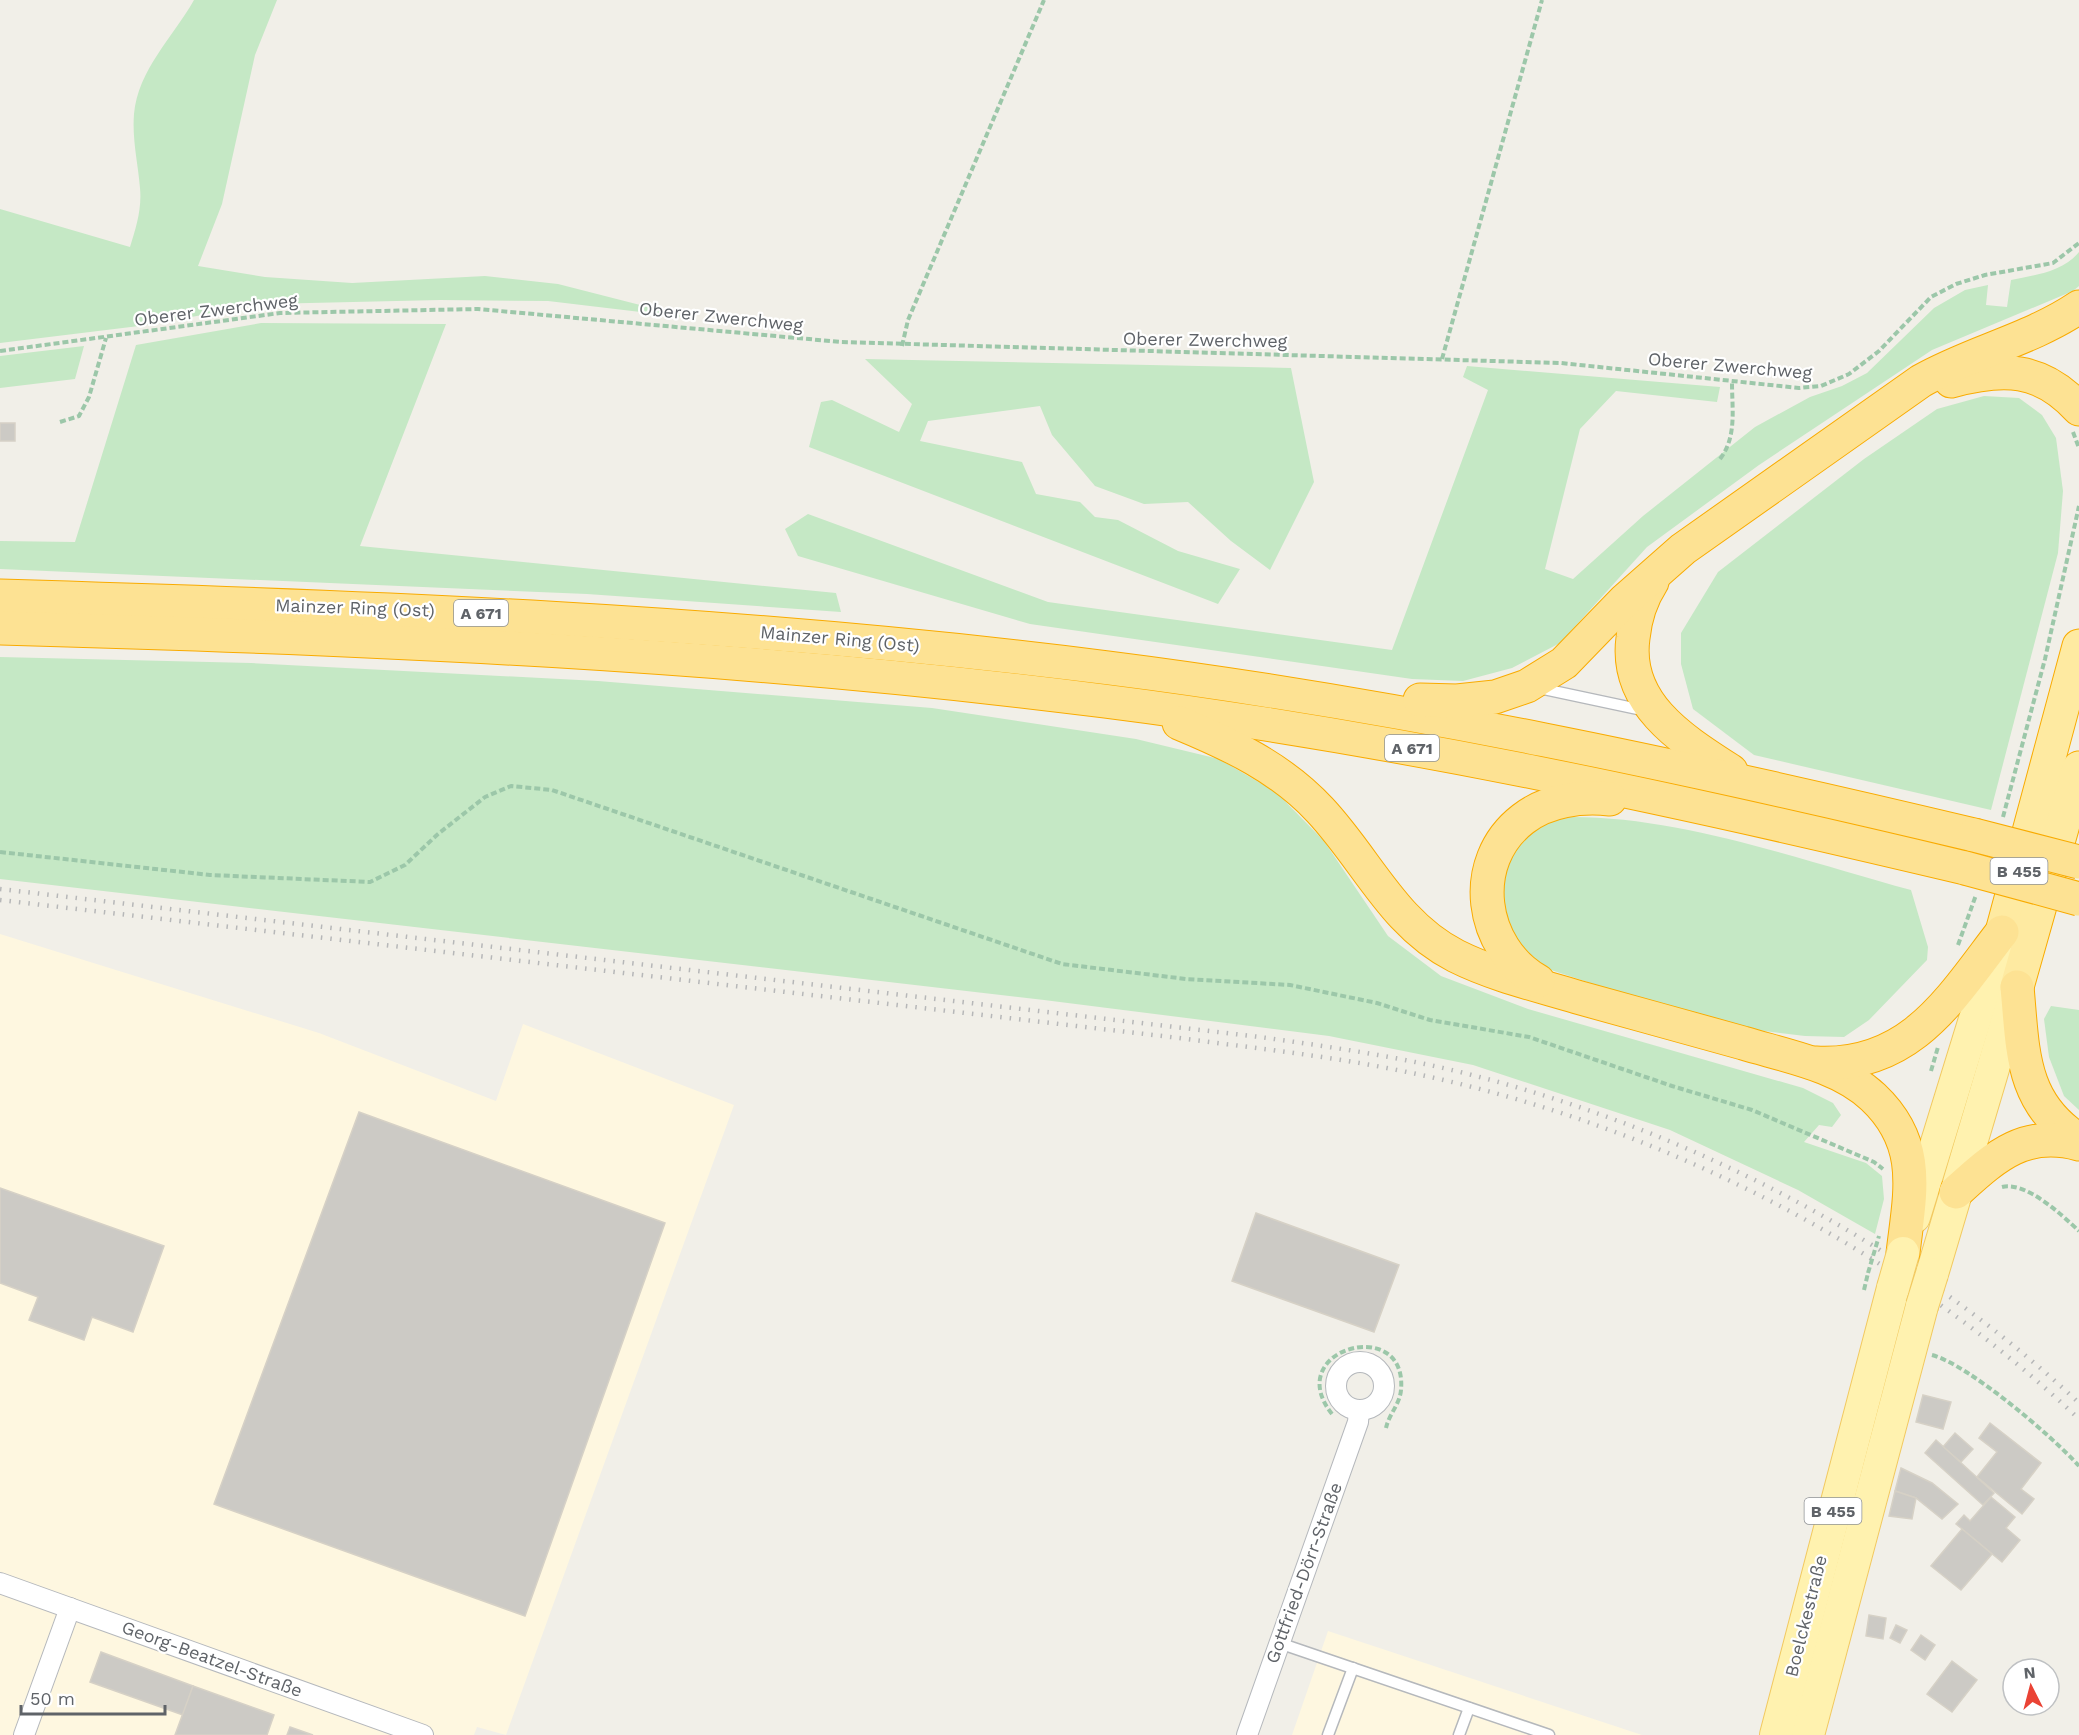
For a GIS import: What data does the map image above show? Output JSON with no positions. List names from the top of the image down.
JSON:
{
  "streets": {
    "highway": ["Mainzer Ring (Ost)", "A 671", "B 455"],
    "main road": ["Boelckestraße"],
    "street": ["Gottfried-Dörr-Straße", "Georg-Beatzel-Straße"],
    "path": ["Oberer Zwerchweg"]
  },
  "crossings": [
    ["Mainzer Ring (Ost)", "A 671"],
    ["B 455", "Boelckestraße"]
  ],
  "scale_bar": "50 m",
  "north": "top"
}
